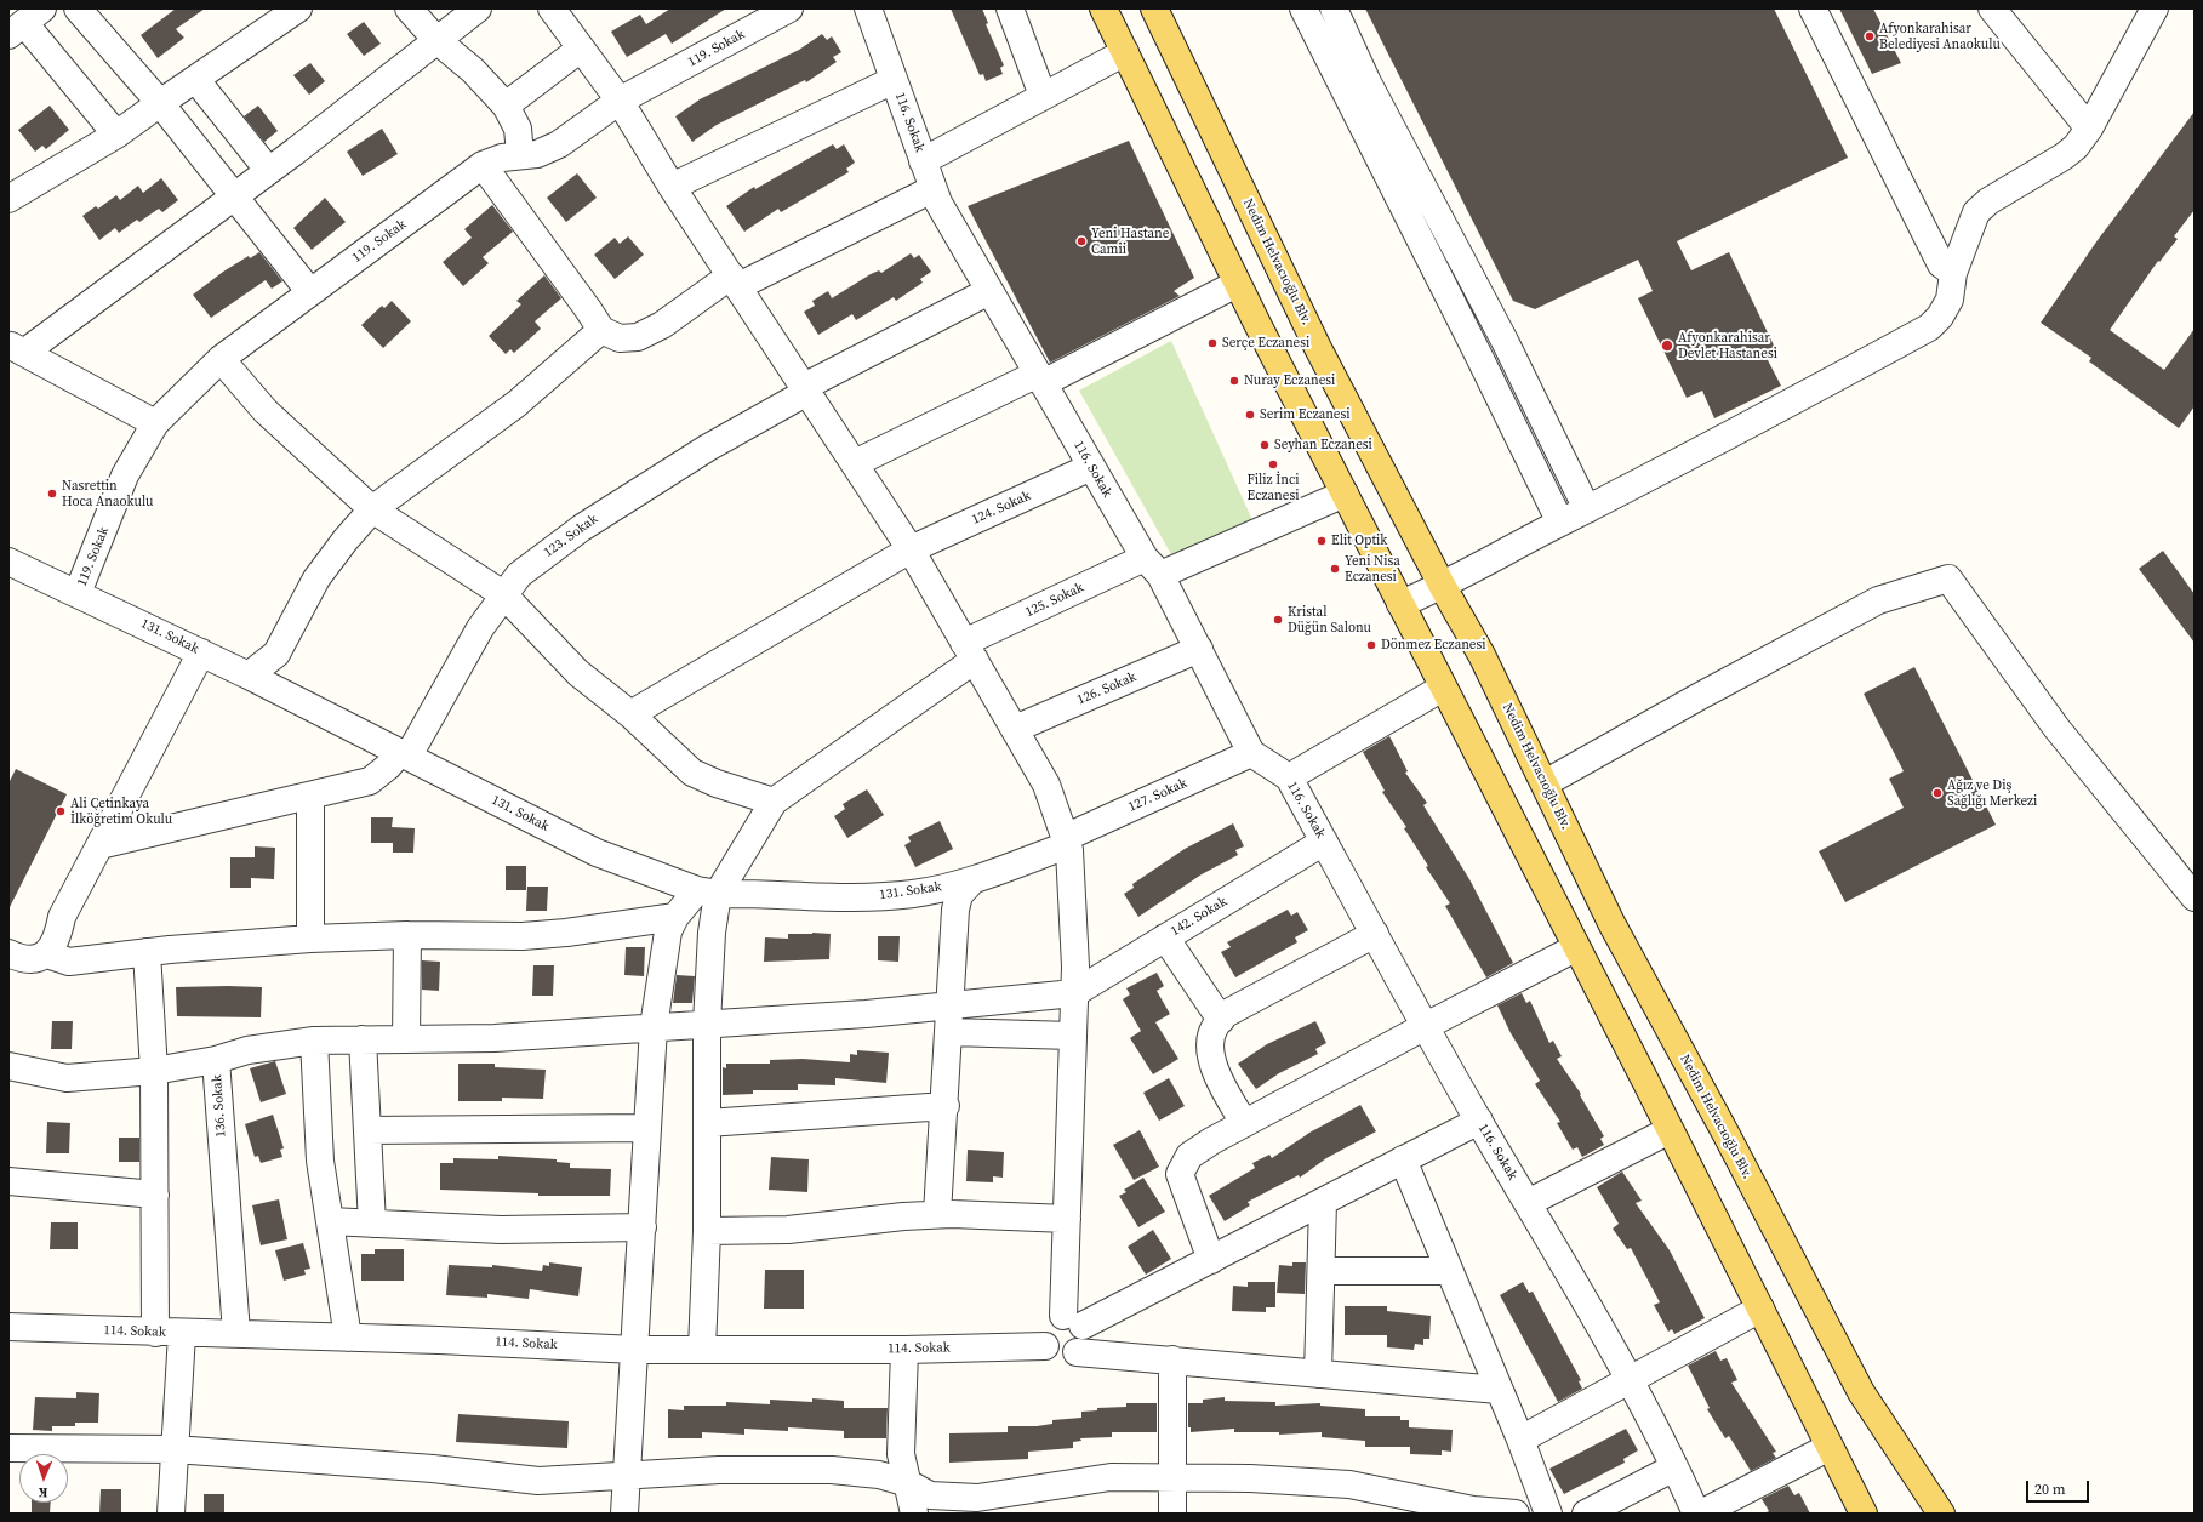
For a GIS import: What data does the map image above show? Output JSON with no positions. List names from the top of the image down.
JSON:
{
  "streets": {
    "main road": ["Nedim Helvacıoğlu Blv."],
    "street": [
      "119. Sokak",
      "116. Sokak",
      "124. Sokak",
      "123. Sokak",
      "125. Sokak",
      "131. Sokak",
      "126. Sokak",
      "127. Sokak",
      "142. Sokak",
      "136. Sokak",
      "114. Sokak"
    ]
  },
  "crossings": [
    ["119. Sokak", "131. Sokak"],
    ["116. Sokak", "124. Sokak"],
    ["116. Sokak", "123. Sokak"],
    ["116. Sokak", "125. Sokak"],
    ["116. Sokak", "126. Sokak"],
    ["116. Sokak", "127. Sokak"],
    ["116. Sokak", "142. Sokak"],
    ["123. Sokak", "131. Sokak"],
    ["131. Sokak", "127. Sokak"],
    ["136. Sokak", "114. Sokak"]
  ],
  "places": [
    "Afyonkarahisar Belediyesi Anaokulu",
    "Yeni Hastane Camii",
    "Serçe Eczanesi",
    "Afyonkarahisar Devlet Hastanesi",
    "Nuray Eczanesi",
    "Serim Eczanesi",
    "Seyhan Eczanesi",
    "Filiz İnci Eczanesi",
    "Nasrettin Hoca Anaokulu",
    "Elit Optik",
    "Yeni Nisa Eczanesi",
    "Kristal Düğün Salonu",
    "Dönmez Eczanesi",
    "Ağız ve Diş Sağlığı Merkezi",
    "Ali Çetinkaya İlköğretim Okulu"
  ],
  "scale_bar": "20 m",
  "north": "bottom"
}
